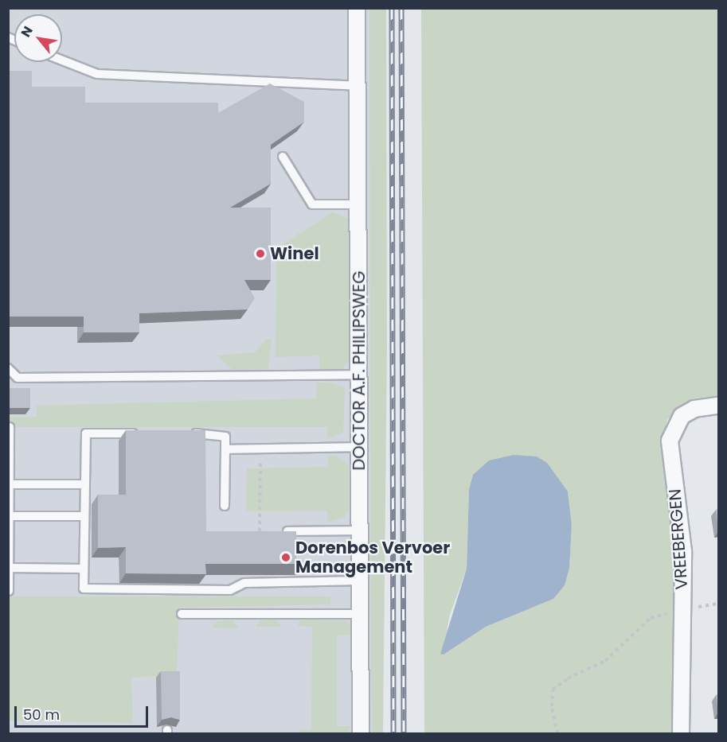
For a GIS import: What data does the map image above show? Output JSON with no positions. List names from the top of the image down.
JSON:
{
  "streets": {
    "street": ["DOCTOR A.F. PHILIPSWEG", "VREEBERGEN"]
  },
  "places": ["Winel", "Dorenbos Vervoer Management"],
  "scale_bar": "50 m",
  "north": "top left"
}
